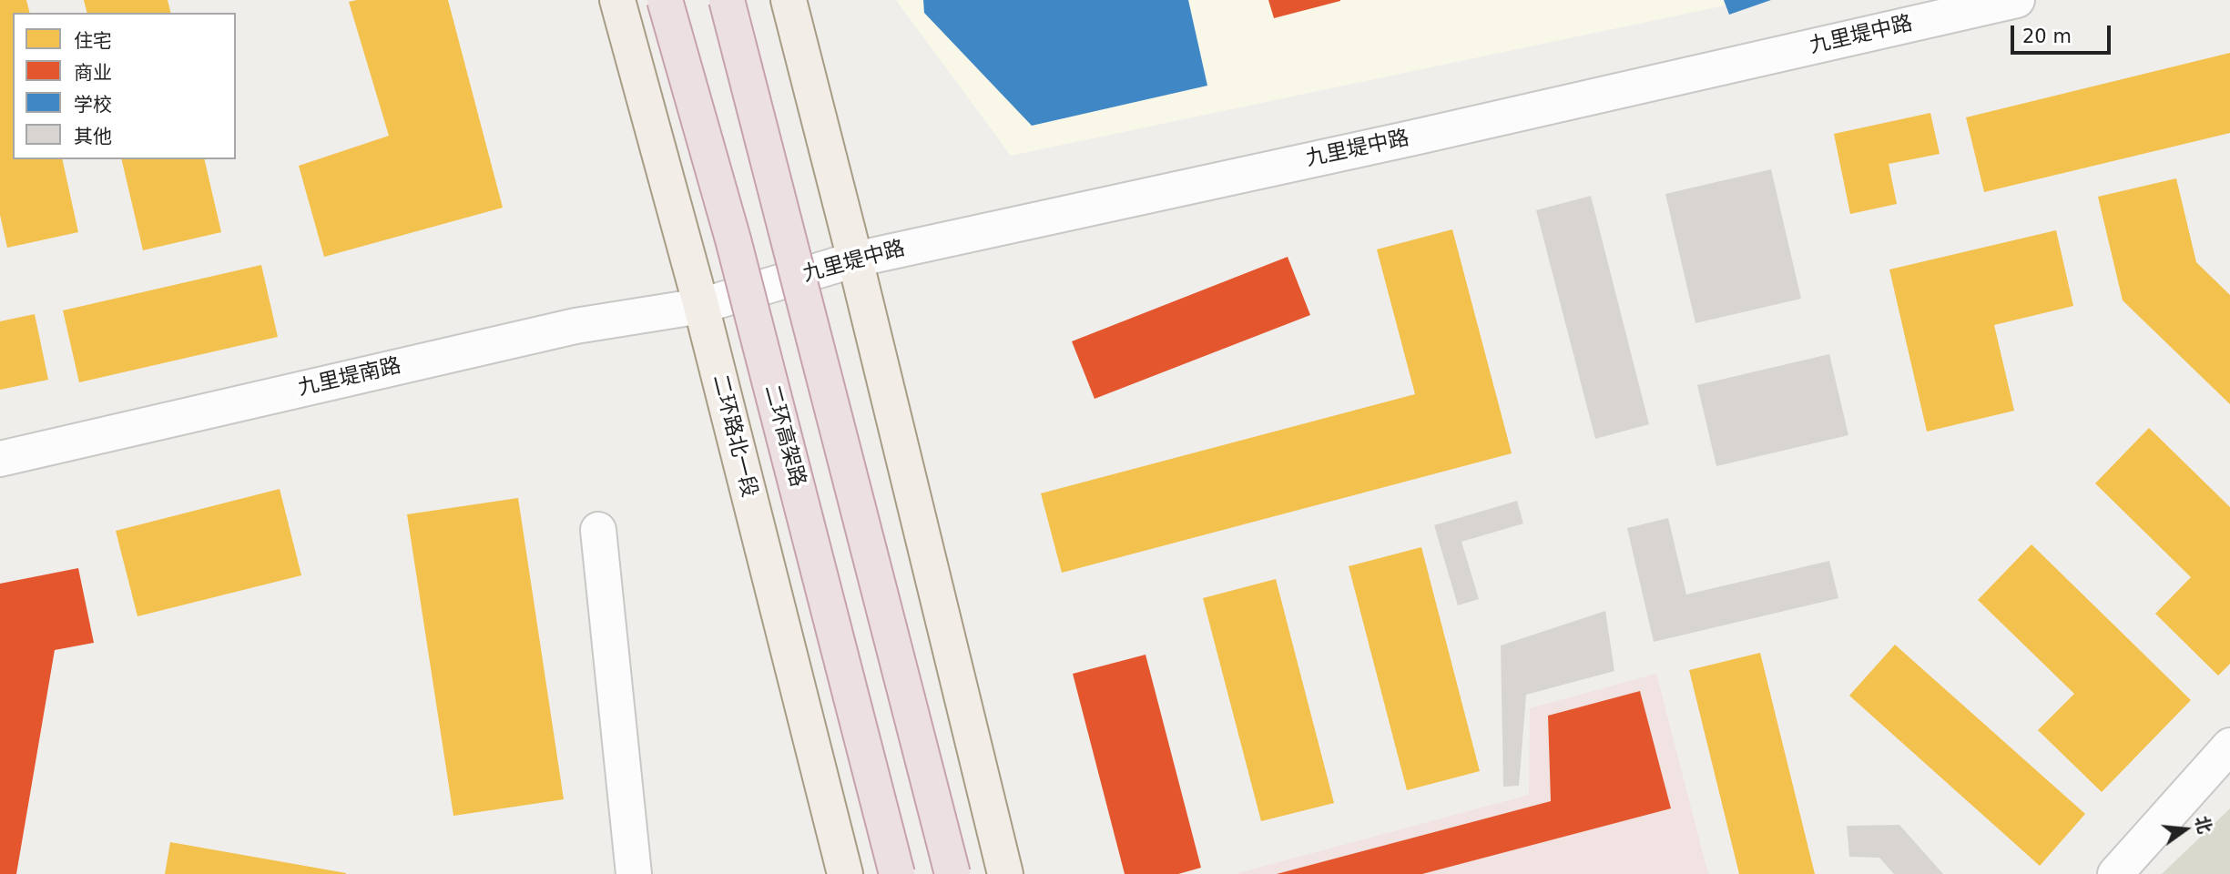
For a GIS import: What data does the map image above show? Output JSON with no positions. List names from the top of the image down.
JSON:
{
  "streets": {
    "highway": ["二环高架路"],
    "main road": ["二环路北一段"],
    "street": ["九里堤中路", "九里堤南路"]
  },
  "crossings": [
    ["九里堤中路", "九里堤南路"],
    ["九里堤中路", "二环路北一段"],
    ["九里堤南路", "二环路北一段"]
  ],
  "legend": [
    "住宅",
    "商业",
    "学校",
    "其他"
  ],
  "scale_bar": "20 m",
  "north": "right"
}
